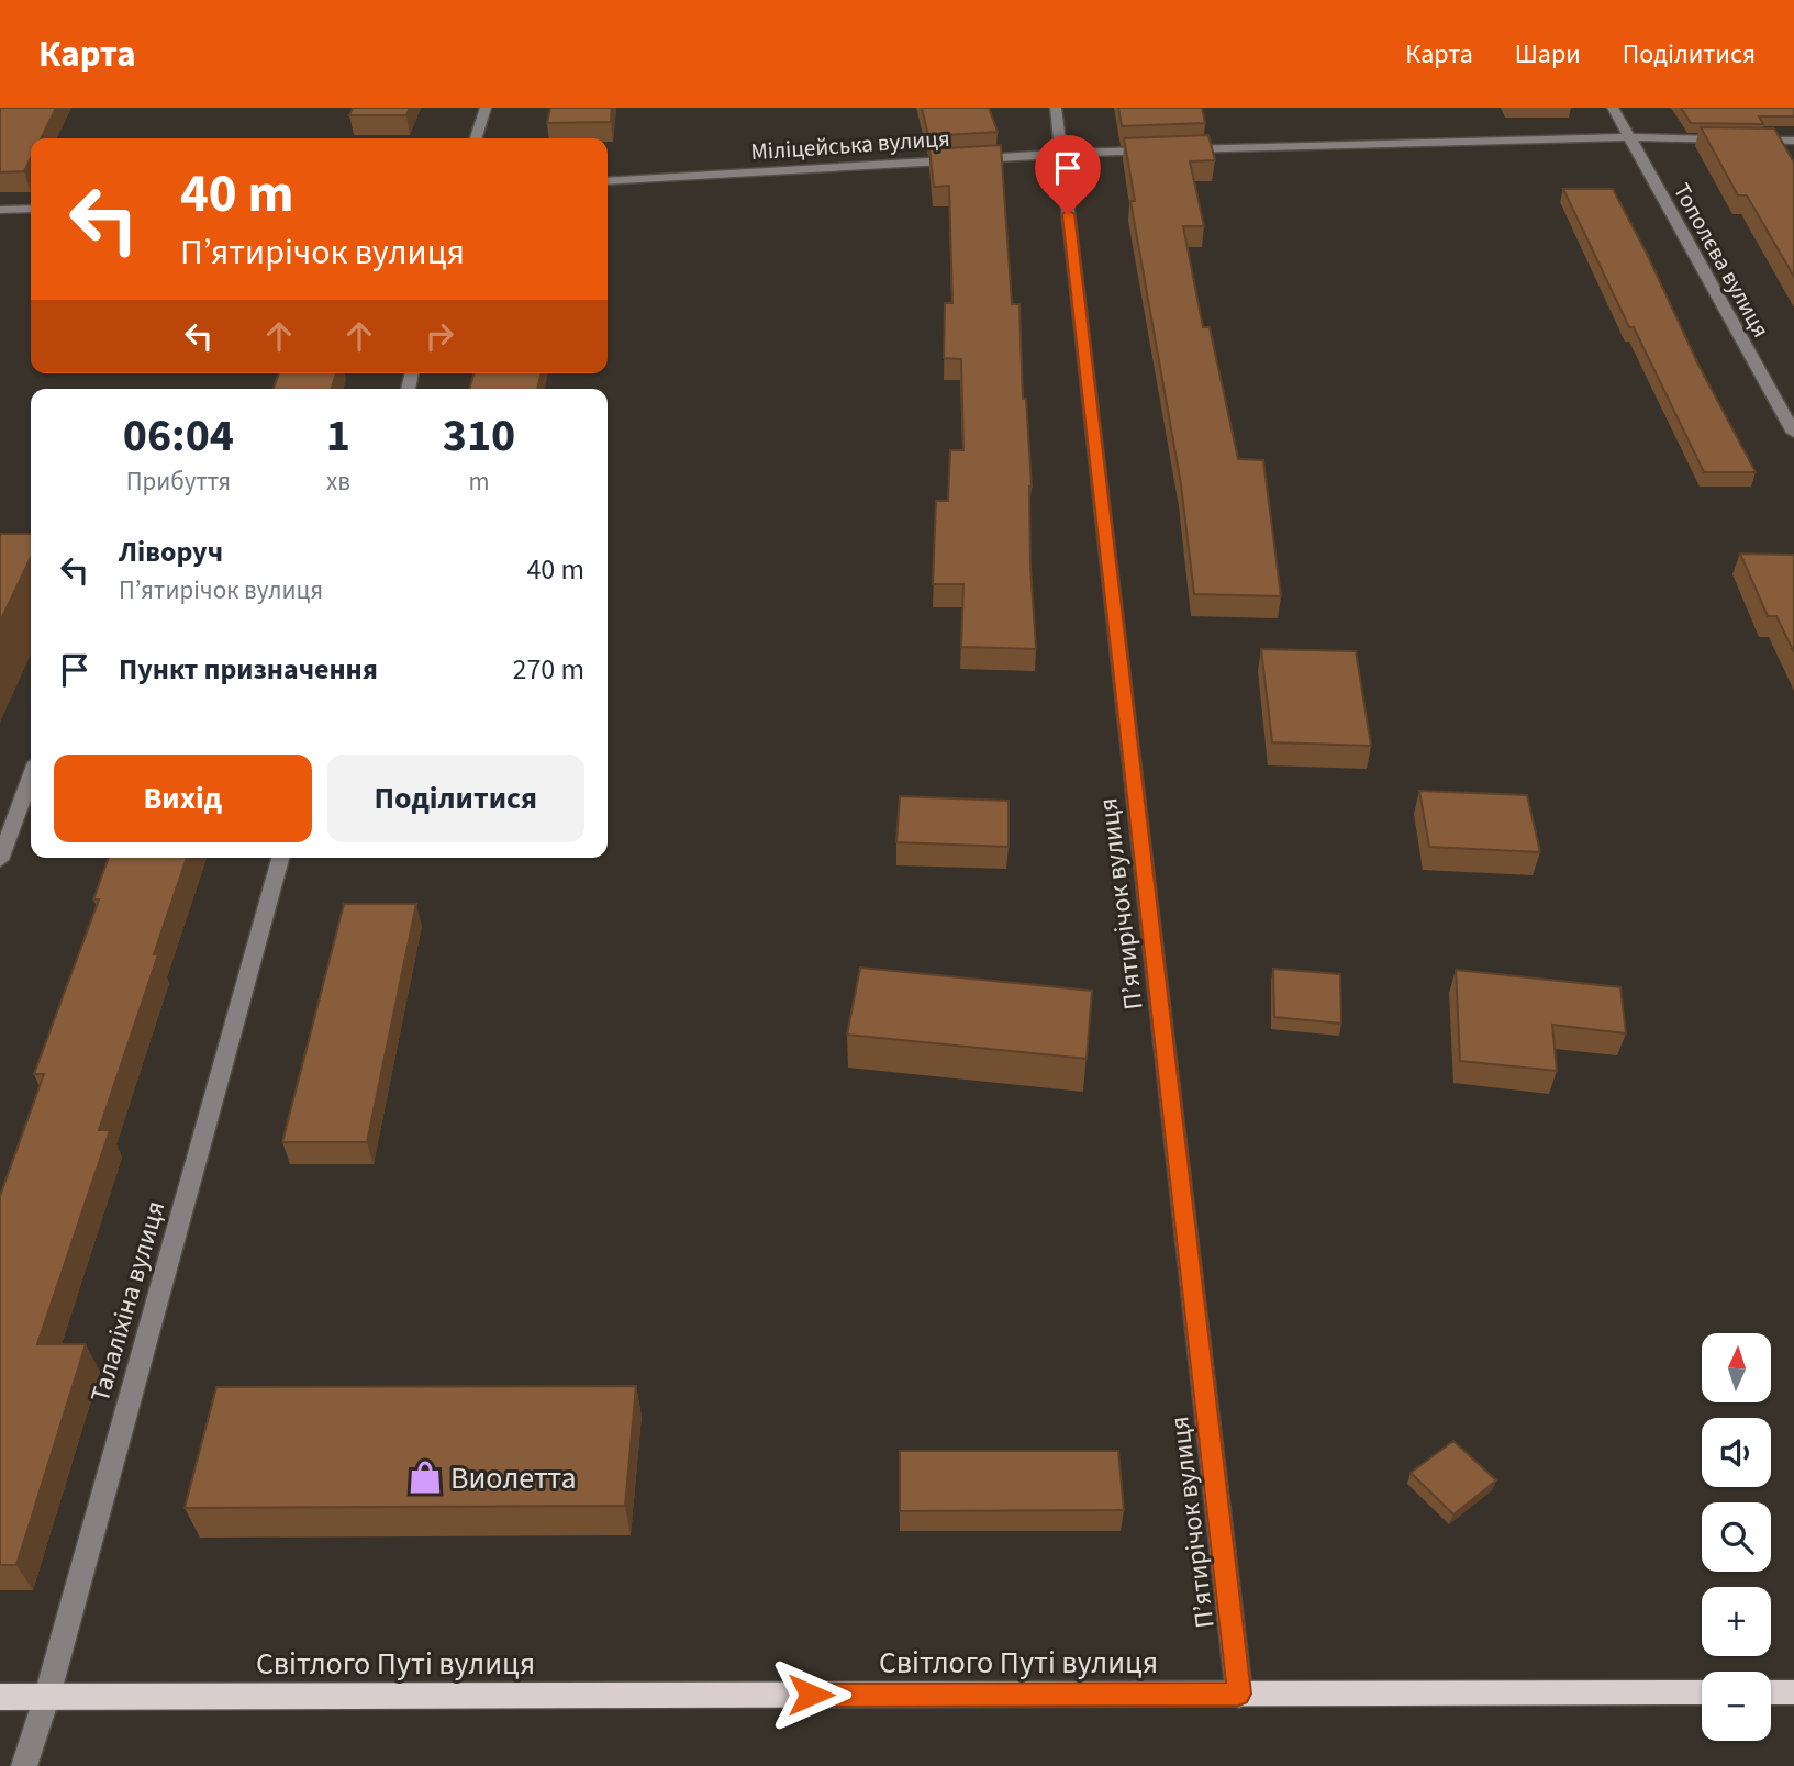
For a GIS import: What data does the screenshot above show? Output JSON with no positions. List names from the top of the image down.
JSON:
{
  "streets": {
    "main road": ["Світлого Путі вулиця"],
    "street": [
      "Міліцейська вулиця",
      "Тополєва вулиця",
      "П’ятирічок вулиця",
      "Талаліхіна вулиця"
    ]
  },
  "crossings": [
    ["Міліцейська вулиця", "Тополєва вулиця"],
    ["Міліцейська вулиця", "П’ятирічок вулиця"],
    ["П’ятирічок вулиця", "Світлого Путі вулиця"],
    ["Талаліхіна вулиця", "Світлого Путі вулиця"]
  ],
  "places": {
    "shop": ["Виолетта"]
  },
  "north": "top",
  "page": {
    "header": "Карта",
    "nav": ["Карта", "Шари", "Поділитися"],
    "turn": ["40 m", "П’ятирічок вулиця"],
    "eta": [
      "06:04",
      "Прибуття",
      "1",
      "хв",
      "310",
      "m"
    ],
    "list": [
      {
        "name": "Ліворуч",
        "note": "П’ятирічок вулиця",
        "value": "40 m"
      },
      {
        "name": "Пункт призначення",
        "value": "270 m"
      }
    ],
    "buttons": ["Вихід", "Поділитися"],
    "map_buttons": ["+", "−"]
  }
}
